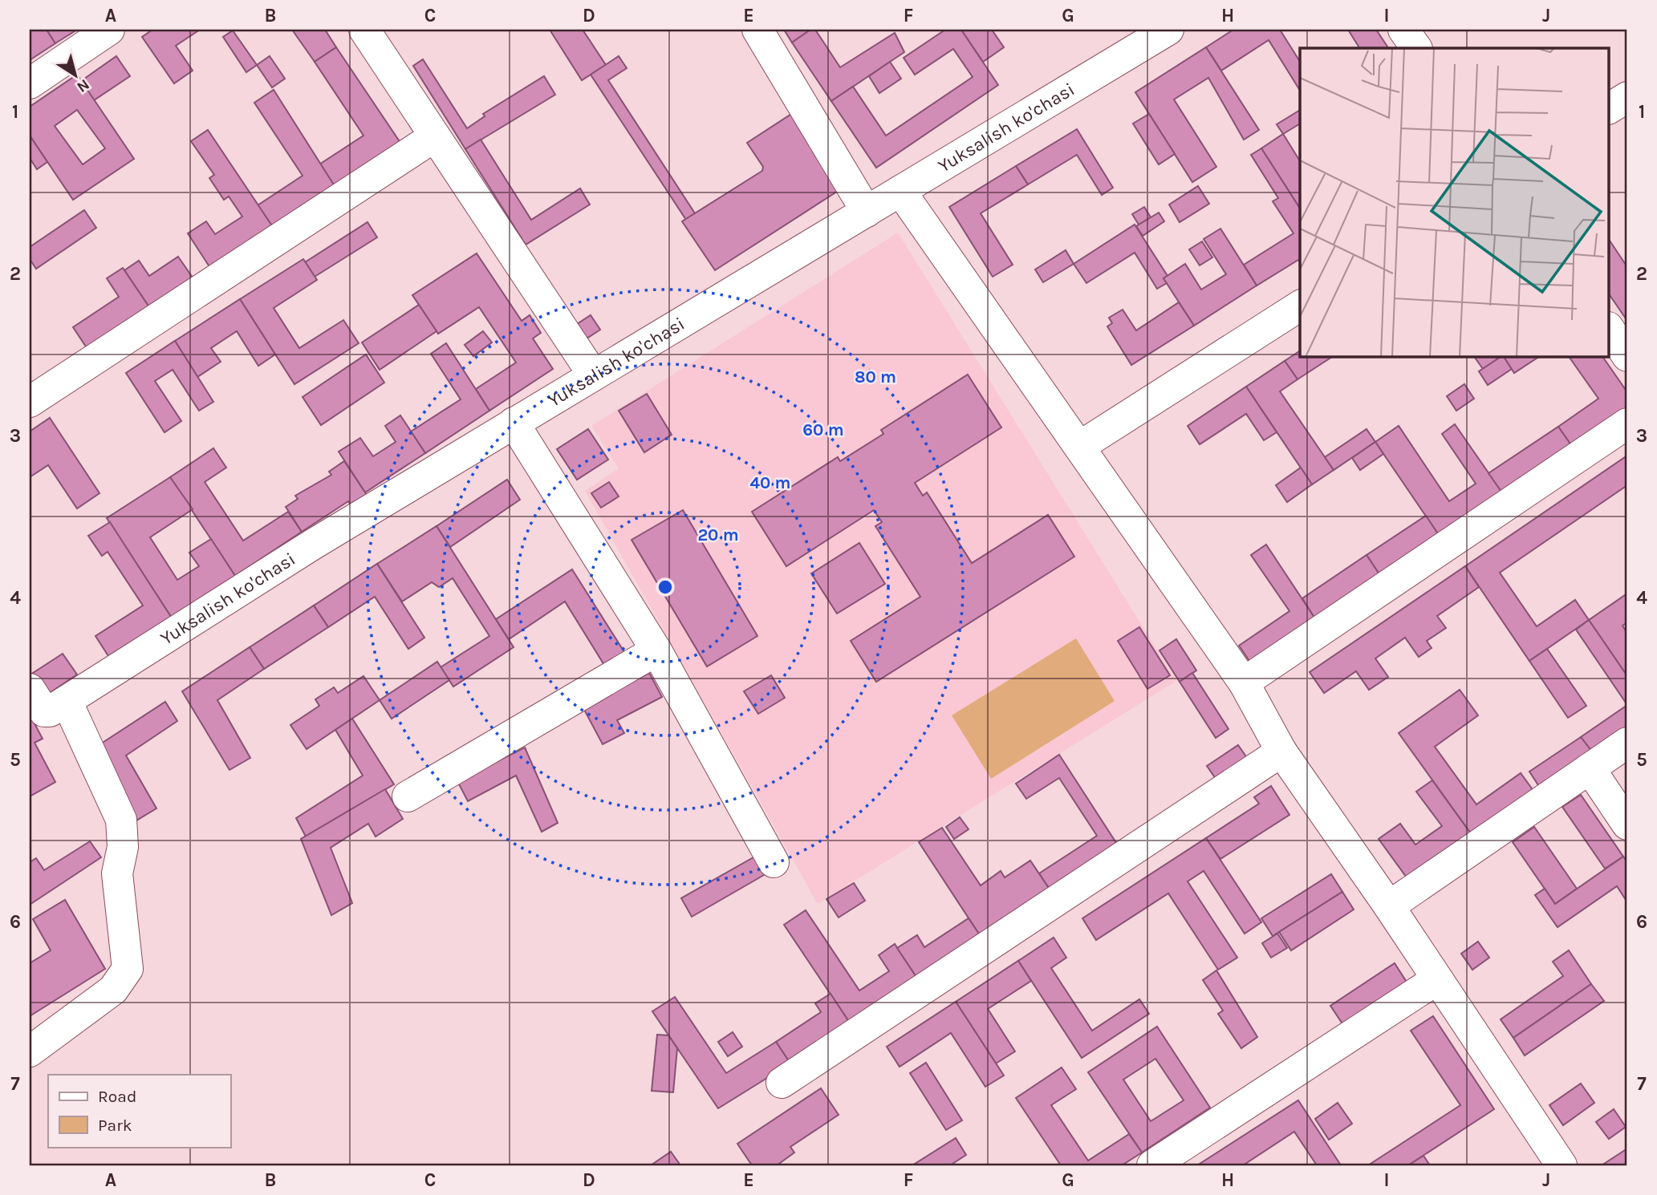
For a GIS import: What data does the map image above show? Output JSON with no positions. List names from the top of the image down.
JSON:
{
  "streets": {
    "street": ["Yuksalish ko'chasi"]
  },
  "legend": ["Road", "Park"],
  "north": "bottom right",
  "grid": {
    "columns": [
      "A",
      "B",
      "C",
      "D",
      "E",
      "F",
      "G",
      "H",
      "I",
      "J"
    ],
    "rows": [
      "1",
      "2",
      "3",
      "4",
      "5",
      "6",
      "7"
    ]
  },
  "rings": [
    "80 m",
    "60 m",
    "40 m",
    "20 m"
  ]
}
